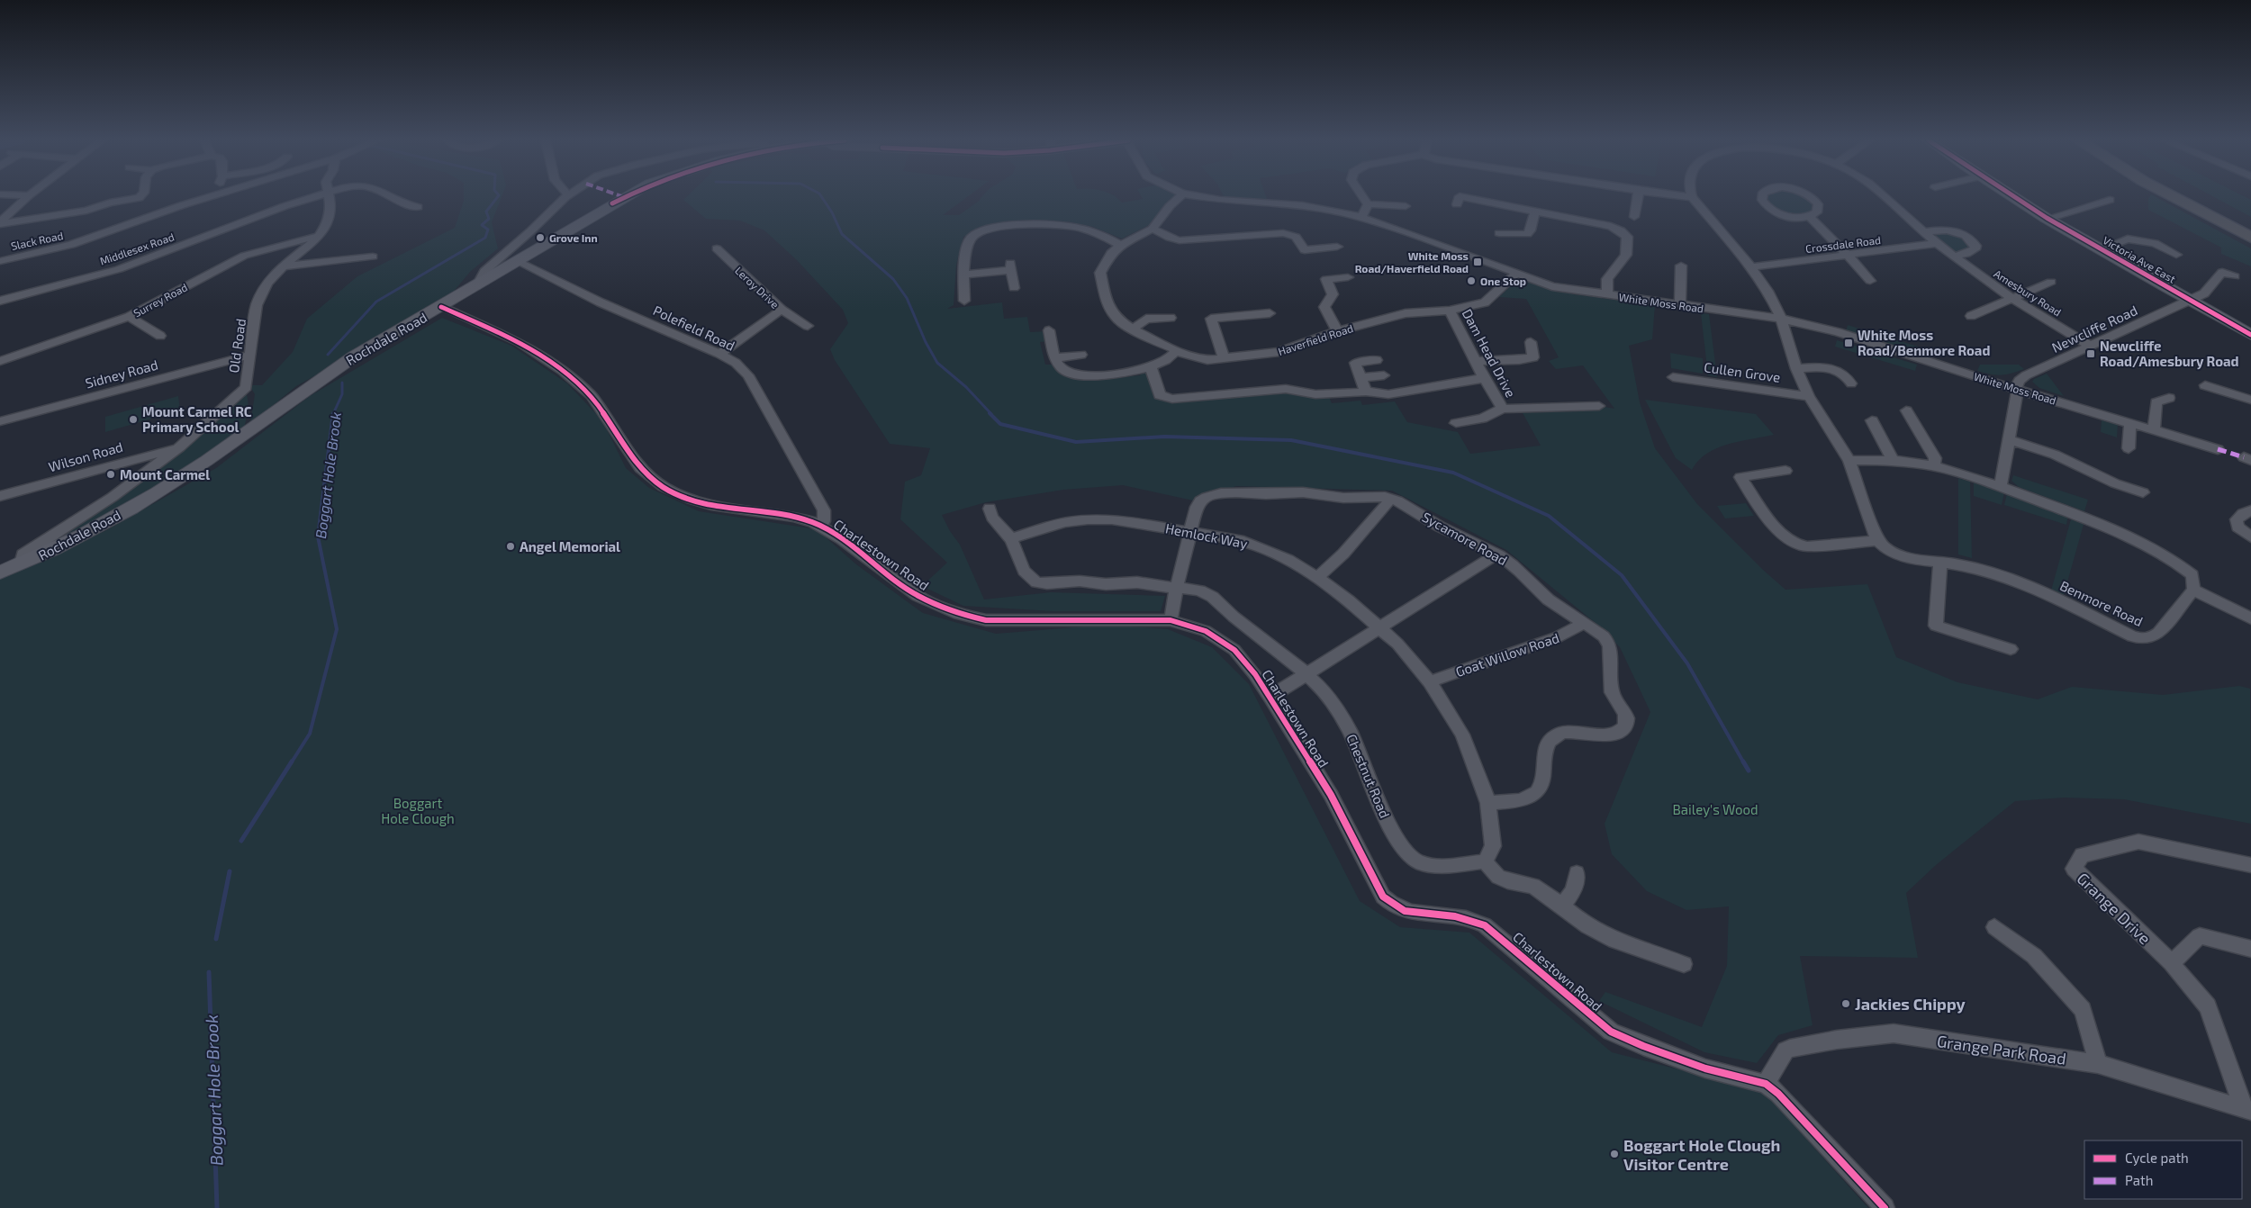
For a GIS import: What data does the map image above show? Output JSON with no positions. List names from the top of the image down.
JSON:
{
  "streets": {
    "main road": ["Victoria Ave East", "Rochdale Road"],
    "street": [
      "Slack Road",
      "Crossdale Road",
      "Middlesex Road",
      "Leroy Drive",
      "Amesbury Road",
      "Surrey Road",
      "White Moss Road",
      "Polefield Road",
      "Newcliffe Road",
      "Haverfield Road",
      "Old Road",
      "Dam Head Drive",
      "Cullen Grove",
      "Sidney Road",
      "Wilson Road",
      "Hemlock Way",
      "Sycamore Road",
      "Charlestown Road",
      "Benmore Road",
      "Goat Willow Road",
      "Chestnut Road",
      "Grange Drive",
      "Grange Park Road"
    ]
  },
  "crossings": [
    ["Crossdale Road", "Amesbury Road"],
    ["Victoria Ave East", "Newcliffe Road"],
    ["Leroy Drive", "Polefield Road"],
    ["Amesbury Road", "Newcliffe Road"],
    ["Surrey Road", "Old Road"],
    ["White Moss Road", "Newcliffe Road"],
    ["White Moss Road", "Haverfield Road"],
    ["Polefield Road", "Rochdale Road"],
    ["Polefield Road", "Charlestown Road"],
    ["Rochdale Road", "Old Road"],
    ["Rochdale Road", "Charlestown Road"],
    ["Haverfield Road", "Dam Head Drive"],
    ["Old Road", "Sidney Road"],
    ["Old Road", "Wilson Road"],
    ["Hemlock Way", "Sycamore Road"],
    ["Hemlock Way", "Goat Willow Road"],
    ["Hemlock Way", "Chestnut Road"],
    ["Sycamore Road", "Charlestown Road"],
    ["Sycamore Road", "Goat Willow Road"],
    ["Sycamore Road", "Chestnut Road"],
    ["Charlestown Road", "Grange Park Road"],
    ["Grange Drive", "Grange Park Road"]
  ],
  "water": ["Boggart Hole Brook"],
  "parks": ["Boggart Hole Clough", "Bailey's Wood"],
  "places": {
    "other": [
      "Grove Inn",
      "One Stop",
      "Mount Carmel RC Primary School",
      "Mount Carmel",
      "Angel Memorial",
      "Jackies Chippy",
      "Boggart Hole Clough Visitor Centre"
    ],
    "transit": ["White Moss Road/Haverfield Road", "White Moss Road/Benmore Road", "Newcliffe Road/Amesbury Road"]
  },
  "legend": ["Cycle path", "Path"]
}
